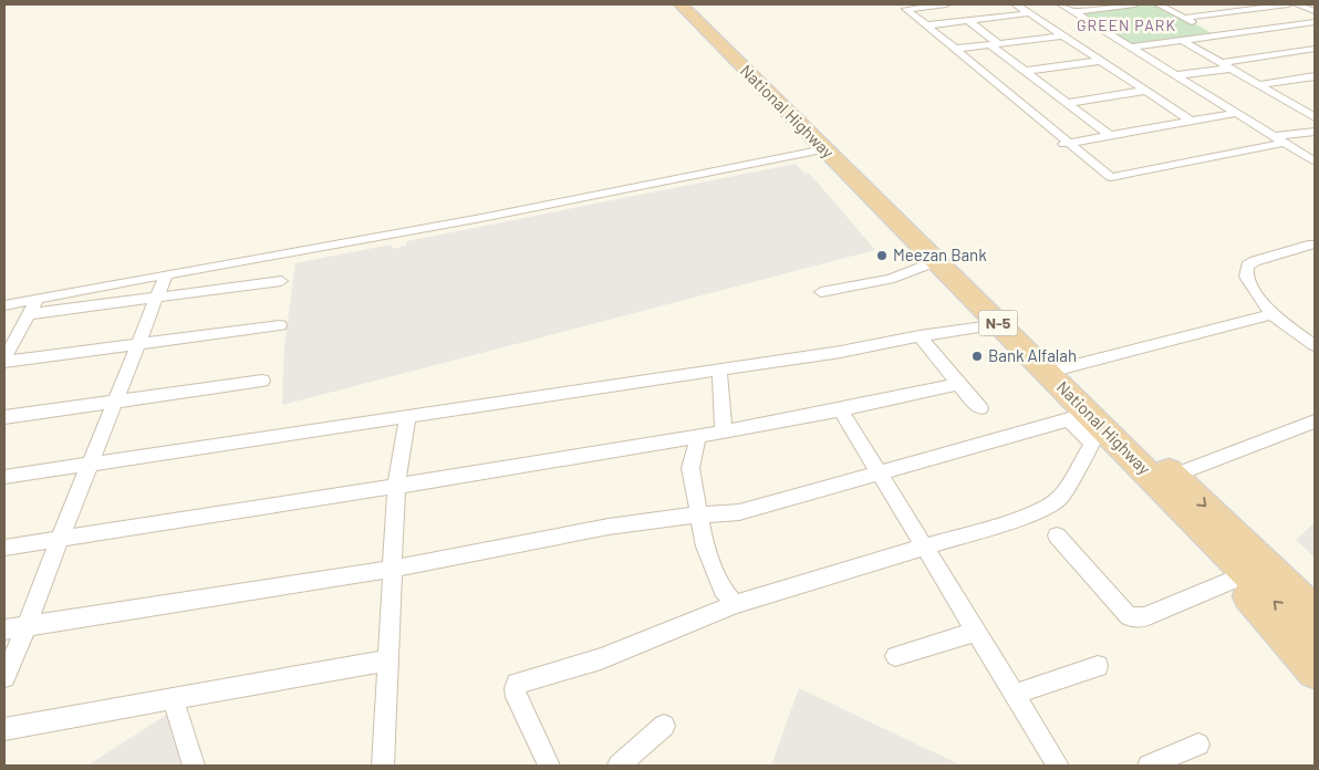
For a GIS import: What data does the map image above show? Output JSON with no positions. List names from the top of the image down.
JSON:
{
  "streets": {
    "highway": ["National Highway", "N-5"]
  },
  "districts": ["GREEN PARK"],
  "places": ["Meezan Bank", "Bank Alfalah"]
}
